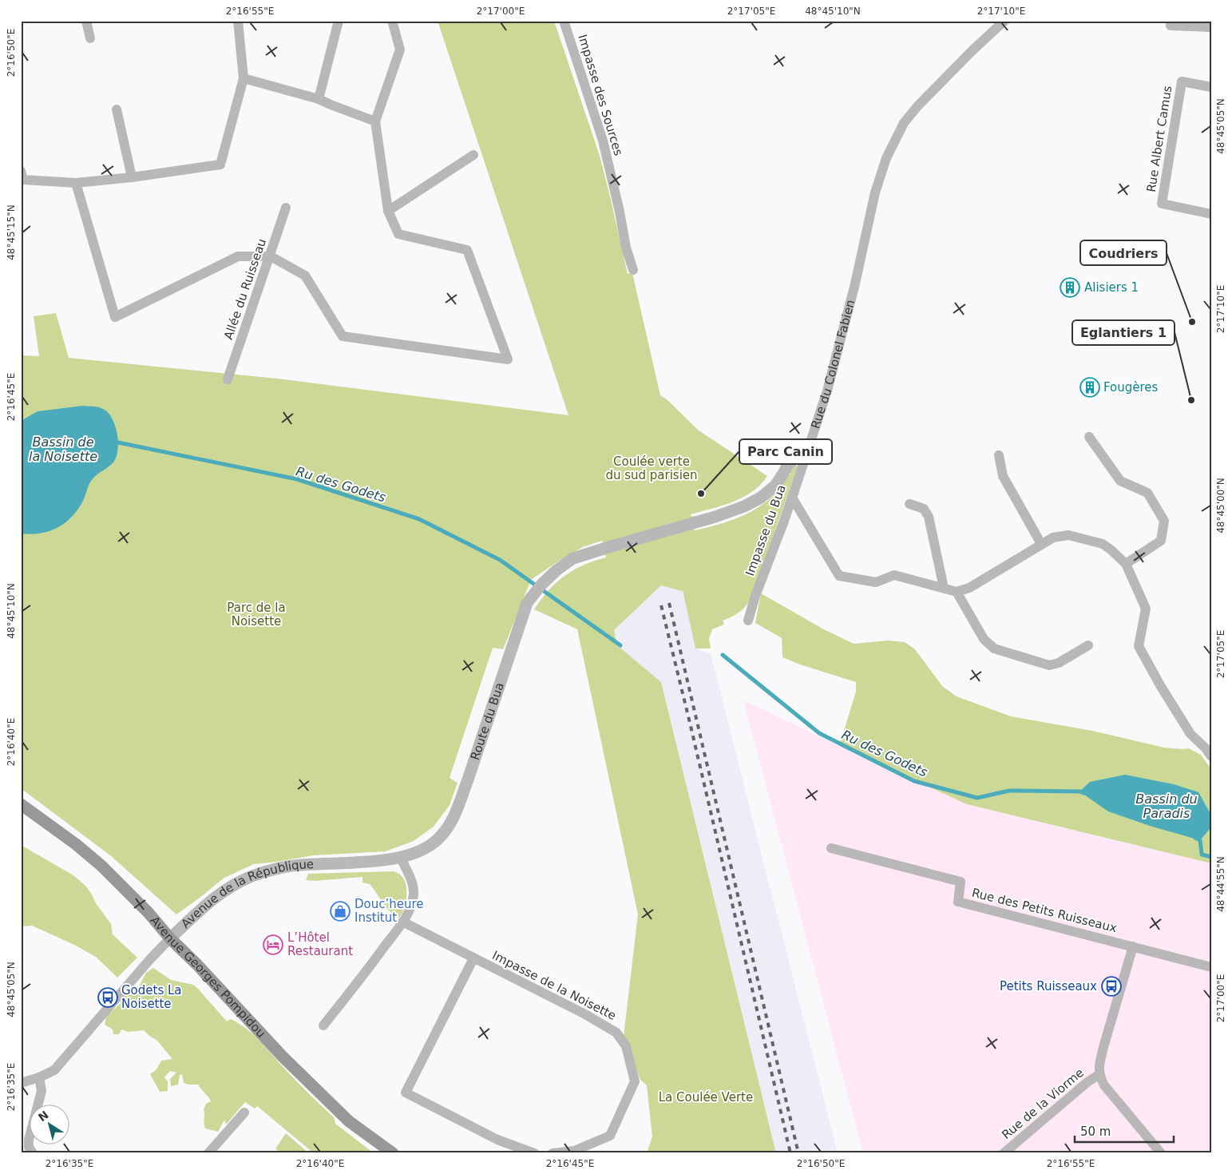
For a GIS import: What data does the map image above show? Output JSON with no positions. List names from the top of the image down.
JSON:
{
  "streets": {
    "main road": ["Avenue Georges Pompidou"],
    "street": [
      "Impasse des Sources",
      "Rue Albert Camus",
      "Allée du Ruisseau",
      "Rue du Colonel Fabien",
      "Impasse du Bua",
      "Route du Bua",
      "Avenue de la République",
      "Rue des Petits Ruisseaux",
      "Impasse de la Noisette",
      "Rue de la Viorme"
    ]
  },
  "crossings": [
    ["Rue du Colonel Fabien", "Impasse du Bua"],
    ["Rue du Colonel Fabien", "Route du Bua"],
    ["Impasse du Bua", "Route du Bua"],
    ["Route du Bua", "Avenue de la République"],
    ["Avenue de la République", "Avenue Georges Pompidou"]
  ],
  "water": ["Bassin de la Noisette", "Ru des Godets", "Bassin du Paradis"],
  "parks": ["Coulée verte du sud parisien", "Parc de la Noisette", "La Coulée Verte"],
  "places": {
    "building": ["Alisiers 1", "Fougères"],
    "other": ["Coudriers", "Eglantiers 1", "Parc Canin"],
    "shop": ["Douc’heure Institut"],
    "hotel": ["L’Hôtel Restaurant"],
    "bus stop": ["Petits Ruisseaux", "Godets La Noisette"]
  },
  "scale_bar": "50 m",
  "north": "top left",
  "coordinates": [
    "2°16'55\"E",
    "2°17'00\"E",
    "2°17'05\"E",
    "48°45'10\"N",
    "2°17'10\"E",
    "2°16'50\"E",
    "48°45'05\"N",
    "48°45'15\"N",
    "2°16'45\"E",
    "48°45'00\"N",
    "2°16'40\"E",
    "48°44'55\"N",
    "2°16'35\"E"
  ]
}
